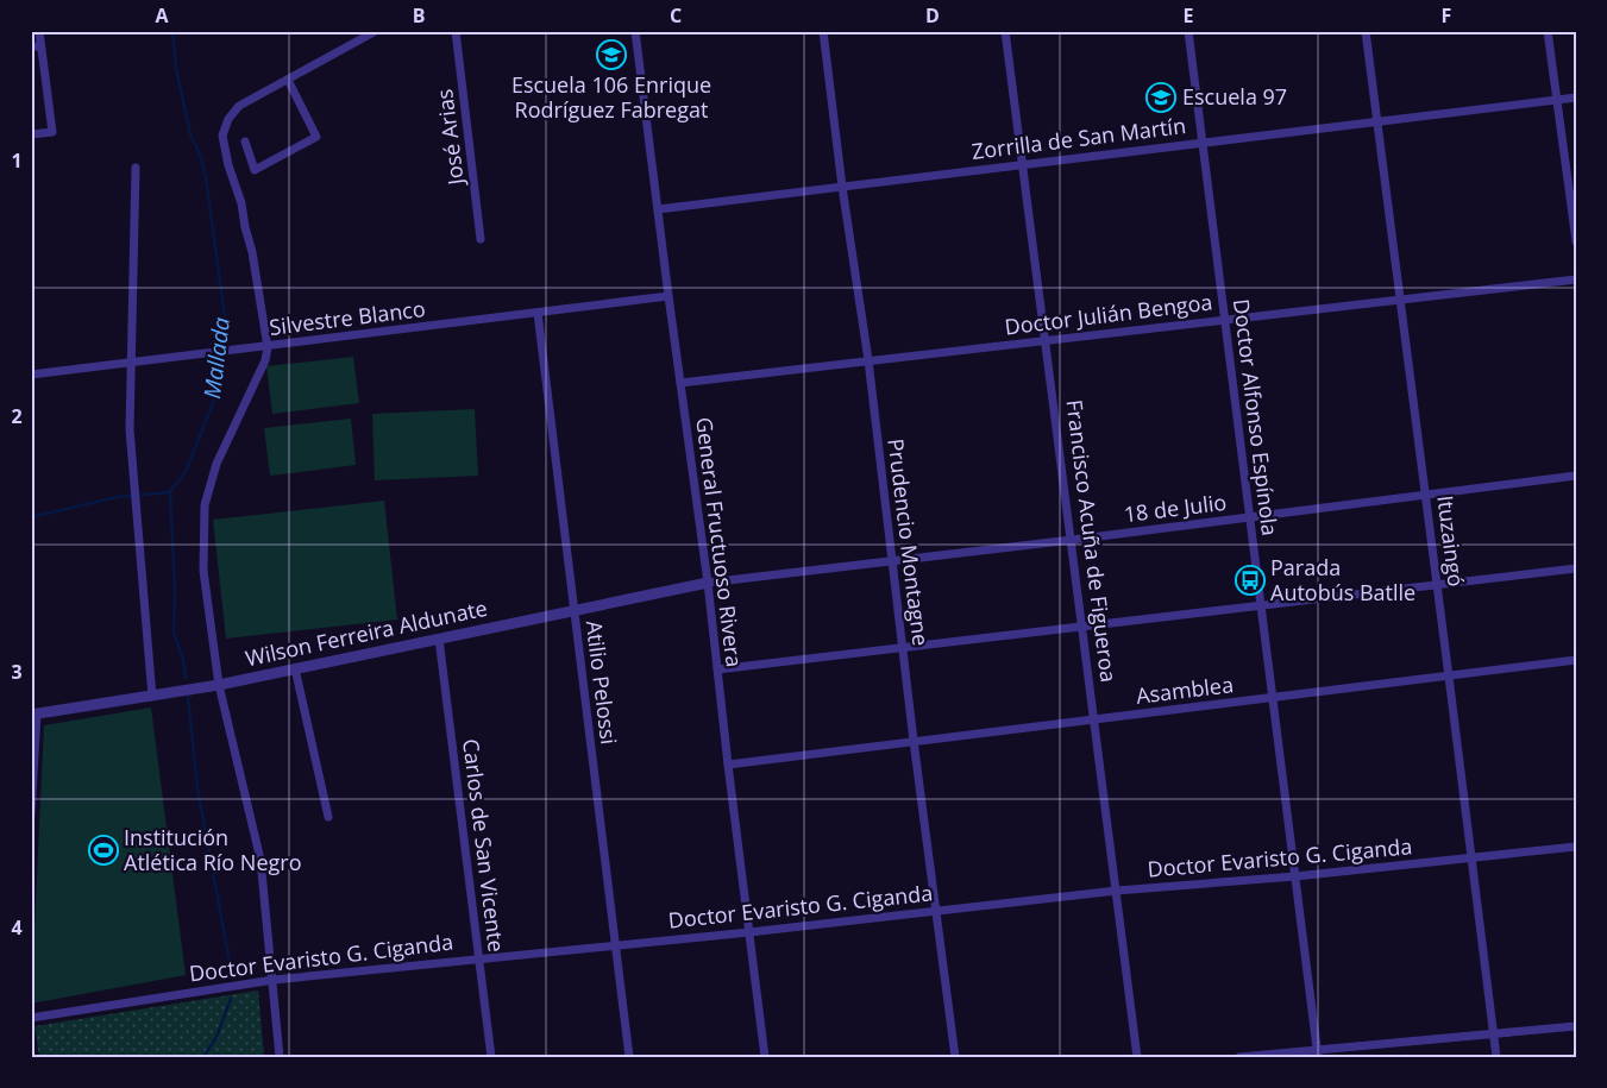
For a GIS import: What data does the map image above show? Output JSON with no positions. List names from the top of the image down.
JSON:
{
  "streets": {
    "street": [
      "José Arias",
      "Zorrilla de San Martín",
      "Doctor Julián Bengoa",
      "Silvestre Blanco",
      "Doctor Alfonso Espínola",
      "18 de Julio",
      "Francisco Acuña de Figueroa",
      "Ituzaingó",
      "General Fructuoso Rivera",
      "Prudencio Montagne",
      "Wilson Ferreira Aldunate",
      "Atilio Pelossi",
      "Asamblea",
      "Carlos de San Vicente",
      "Doctor Evaristo G. Ciganda"
    ]
  },
  "crossings": [
    ["Zorrilla de San Martín", "Doctor Alfonso Espínola"],
    ["Zorrilla de San Martín", "Francisco Acuña de Figueroa"],
    ["Zorrilla de San Martín", "Ituzaingó"],
    ["Zorrilla de San Martín", "General Fructuoso Rivera"],
    ["Zorrilla de San Martín", "Prudencio Montagne"],
    ["Doctor Julián Bengoa", "Doctor Alfonso Espínola"],
    ["Doctor Julián Bengoa", "Francisco Acuña de Figueroa"],
    ["Doctor Julián Bengoa", "Ituzaingó"],
    ["Doctor Julián Bengoa", "General Fructuoso Rivera"],
    ["Doctor Julián Bengoa", "Prudencio Montagne"],
    ["Silvestre Blanco", "General Fructuoso Rivera"],
    ["Silvestre Blanco", "Atilio Pelossi"],
    ["Doctor Alfonso Espínola", "18 de Julio"],
    ["Doctor Alfonso Espínola", "Asamblea"],
    ["Doctor Alfonso Espínola", "Doctor Evaristo G. Ciganda"],
    ["18 de Julio", "Francisco Acuña de Figueroa"],
    ["18 de Julio", "Ituzaingó"],
    ["18 de Julio", "General Fructuoso Rivera"],
    ["18 de Julio", "Prudencio Montagne"],
    ["18 de Julio", "Wilson Ferreira Aldunate"],
    ["Francisco Acuña de Figueroa", "Asamblea"],
    ["Francisco Acuña de Figueroa", "Doctor Evaristo G. Ciganda"],
    ["Ituzaingó", "Asamblea"],
    ["Ituzaingó", "Doctor Evaristo G. Ciganda"],
    ["General Fructuoso Rivera", "Wilson Ferreira Aldunate"],
    ["General Fructuoso Rivera", "Asamblea"],
    ["General Fructuoso Rivera", "Doctor Evaristo G. Ciganda"],
    ["Prudencio Montagne", "Asamblea"],
    ["Prudencio Montagne", "Doctor Evaristo G. Ciganda"],
    ["Wilson Ferreira Aldunate", "Atilio Pelossi"],
    ["Wilson Ferreira Aldunate", "Carlos de San Vicente"],
    ["Atilio Pelossi", "Doctor Evaristo G. Ciganda"],
    ["Carlos de San Vicente", "Doctor Evaristo G. Ciganda"]
  ],
  "water": ["Mallada"],
  "places": {
    "school or university": ["Escuela 106 Enrique Rodríguez Fabregat", "Escuela 97"],
    "bus stop": ["Parada Autobús Batlle"],
    "sports": ["Institución Atlética Río Negro"]
  },
  "grid": {
    "columns": [
      "A",
      "B",
      "C",
      "D",
      "E",
      "F"
    ],
    "rows": [
      "1",
      "2",
      "3",
      "4"
    ]
  }
}
